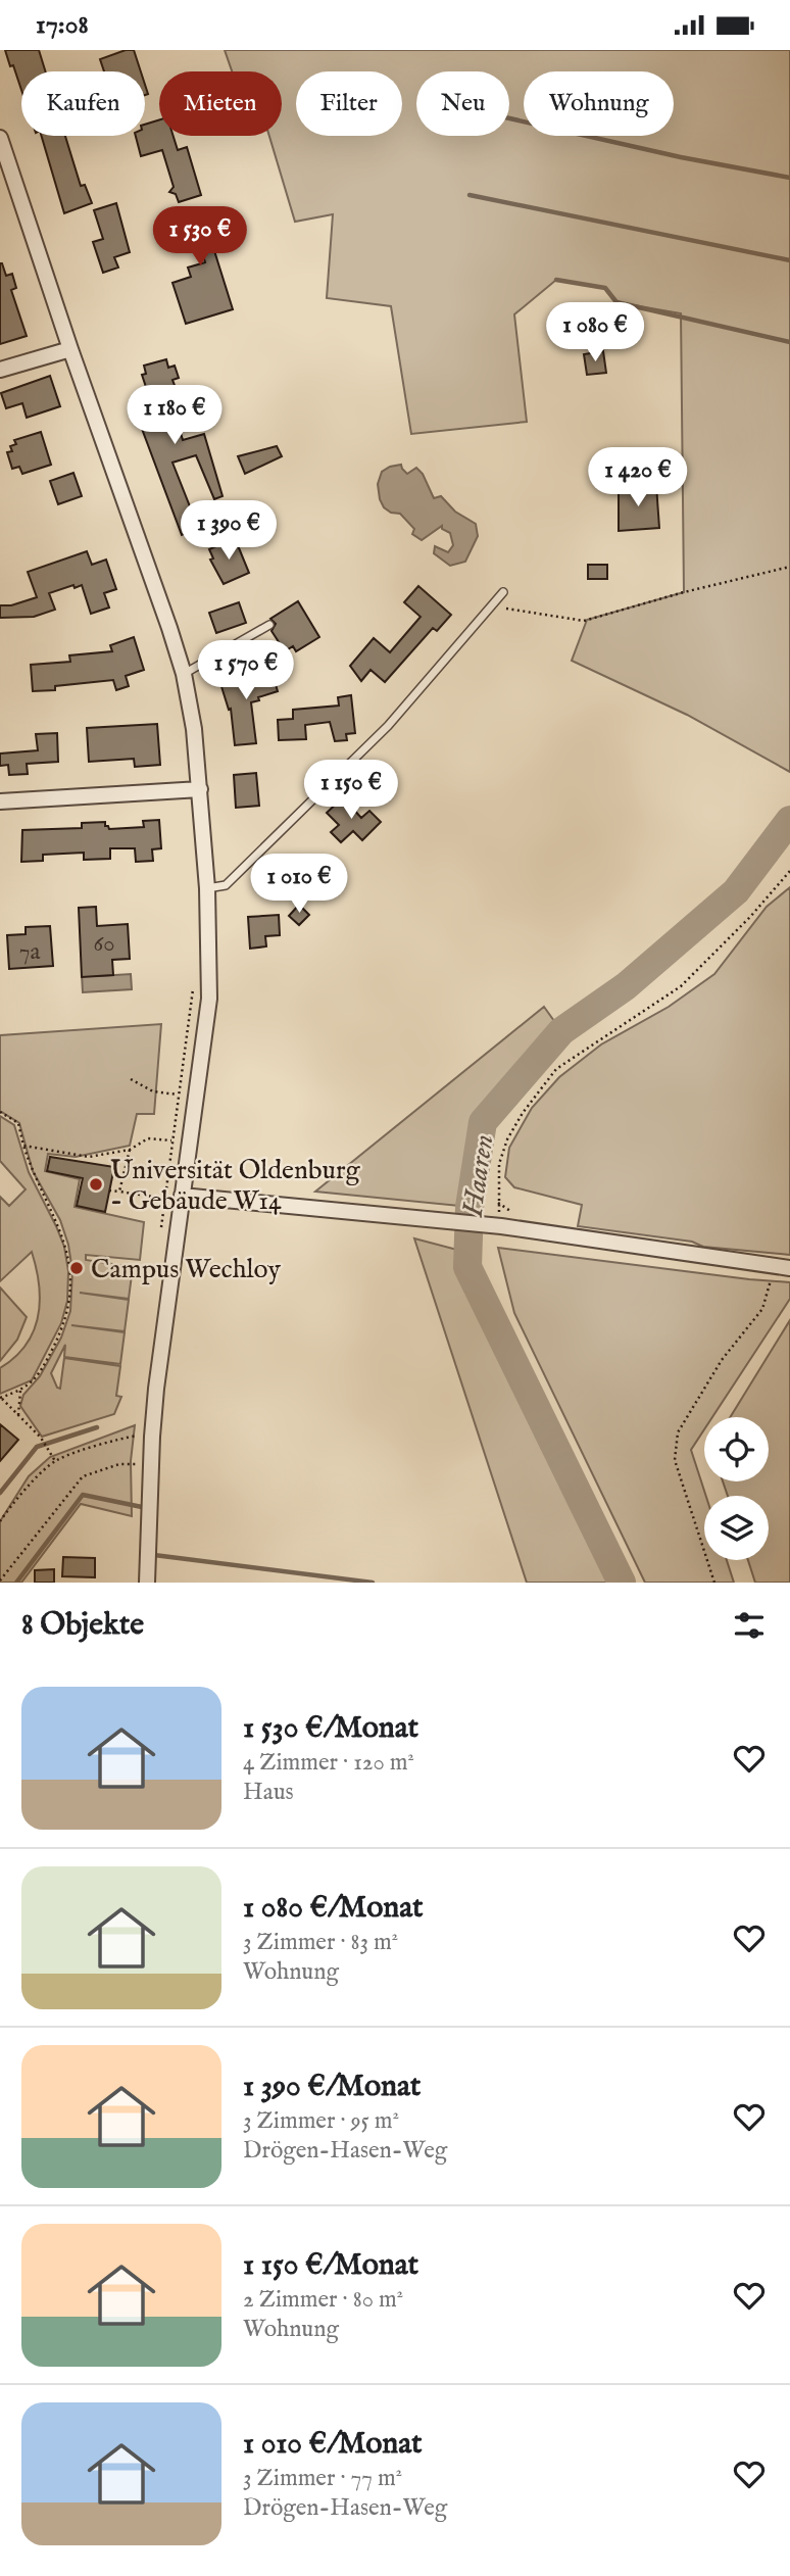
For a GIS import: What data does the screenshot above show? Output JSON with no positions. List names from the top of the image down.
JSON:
{
  "water": ["Haaren"],
  "places": ["Universität Oldenburg - Gebäude W14", "Campus Wechloy"],
  "house_numbers": ["60", "7a"],
  "page": {
    "status": "17:08",
    "chip": [
      "Kaufen",
      "Mieten",
      "Filter",
      "Neu",
      "Wohnung"
    ],
    "price": [
      "1 530 €",
      "1 080 €",
      "1 180 €",
      "1 420 €",
      "1 390 €",
      "1 570 €",
      "1 150 €",
      "1 010 €"
    ],
    "heading": "8 Objekte",
    "list": [
      {
        "name": "1 530 €/Monat",
        "note": "4 Zimmer · 120 m² · Haus"
      },
      {
        "name": "1 080 €/Monat",
        "note": "3 Zimmer · 83 m² · Wohnung"
      },
      {
        "name": "1 390 €/Monat",
        "note": "3 Zimmer · 95 m² · Drögen-Hasen-Weg"
      },
      {
        "name": "1 150 €/Monat",
        "note": "2 Zimmer · 80 m² · Wohnung"
      },
      {
        "name": "1 010 €/Monat",
        "note": "3 Zimmer · 77 m² · Drögen-Hasen-Weg"
      }
    ]
  }
}
